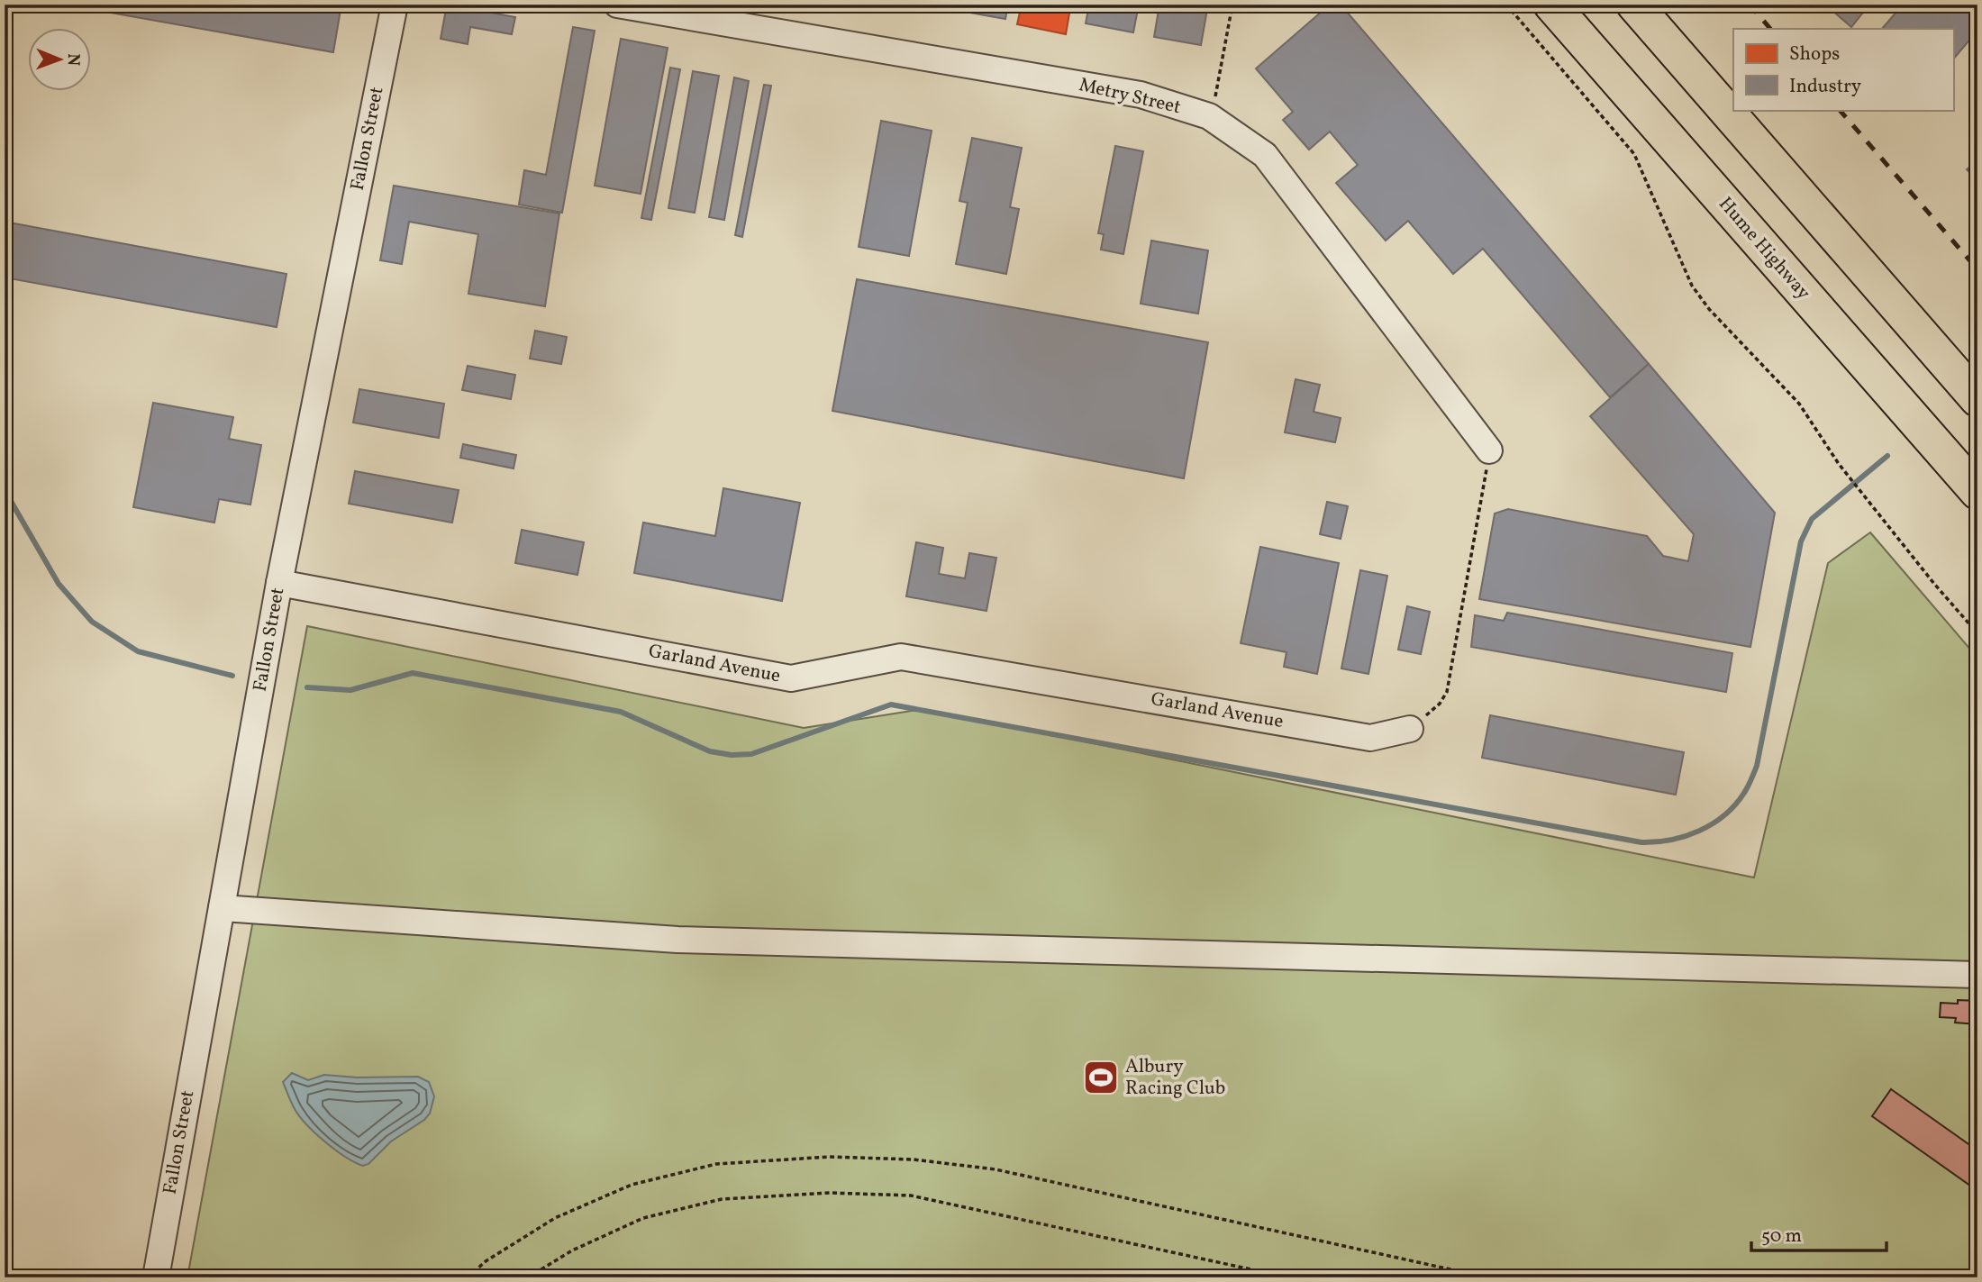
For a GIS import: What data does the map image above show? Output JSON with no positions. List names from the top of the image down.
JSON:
{
  "streets": {
    "highway": ["Hume Highway"],
    "street": ["Metry Street", "Fallon Street", "Garland Avenue"]
  },
  "crossings": [
    ["Fallon Street", "Garland Avenue"]
  ],
  "places": {
    "sports": ["Albury Racing Club"]
  },
  "legend": ["Shops", "Industry"],
  "scale_bar": "50 m",
  "north": "right"
}
